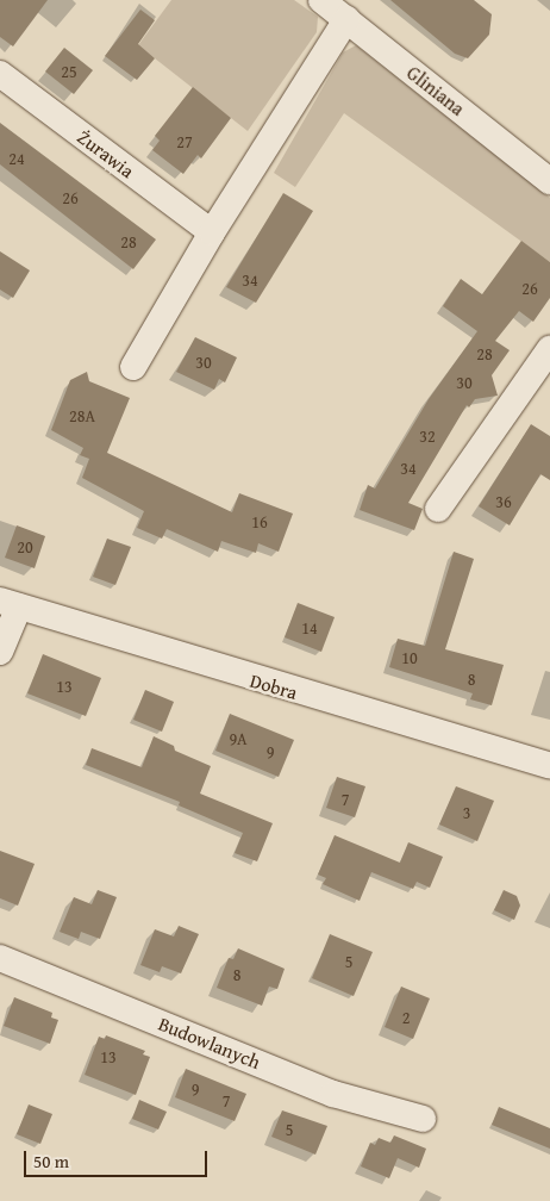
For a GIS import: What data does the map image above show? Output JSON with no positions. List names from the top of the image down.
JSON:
{
  "streets": {
    "street": [
      "Gliniana",
      "Żurawia",
      "Dobra",
      "Budowlanych"
    ]
  },
  "house_numbers": [
    "25",
    "27",
    "24",
    "26",
    "28",
    "34",
    "26",
    "28",
    "30",
    "30",
    "28A",
    "32",
    "34",
    "36",
    "16",
    "20",
    "14",
    "10",
    "8",
    "13",
    "9A",
    "9",
    "7",
    "3",
    "5",
    "8",
    "2",
    "13",
    "9",
    "7",
    "5"
  ],
  "scale_bar": "50 m"
}
